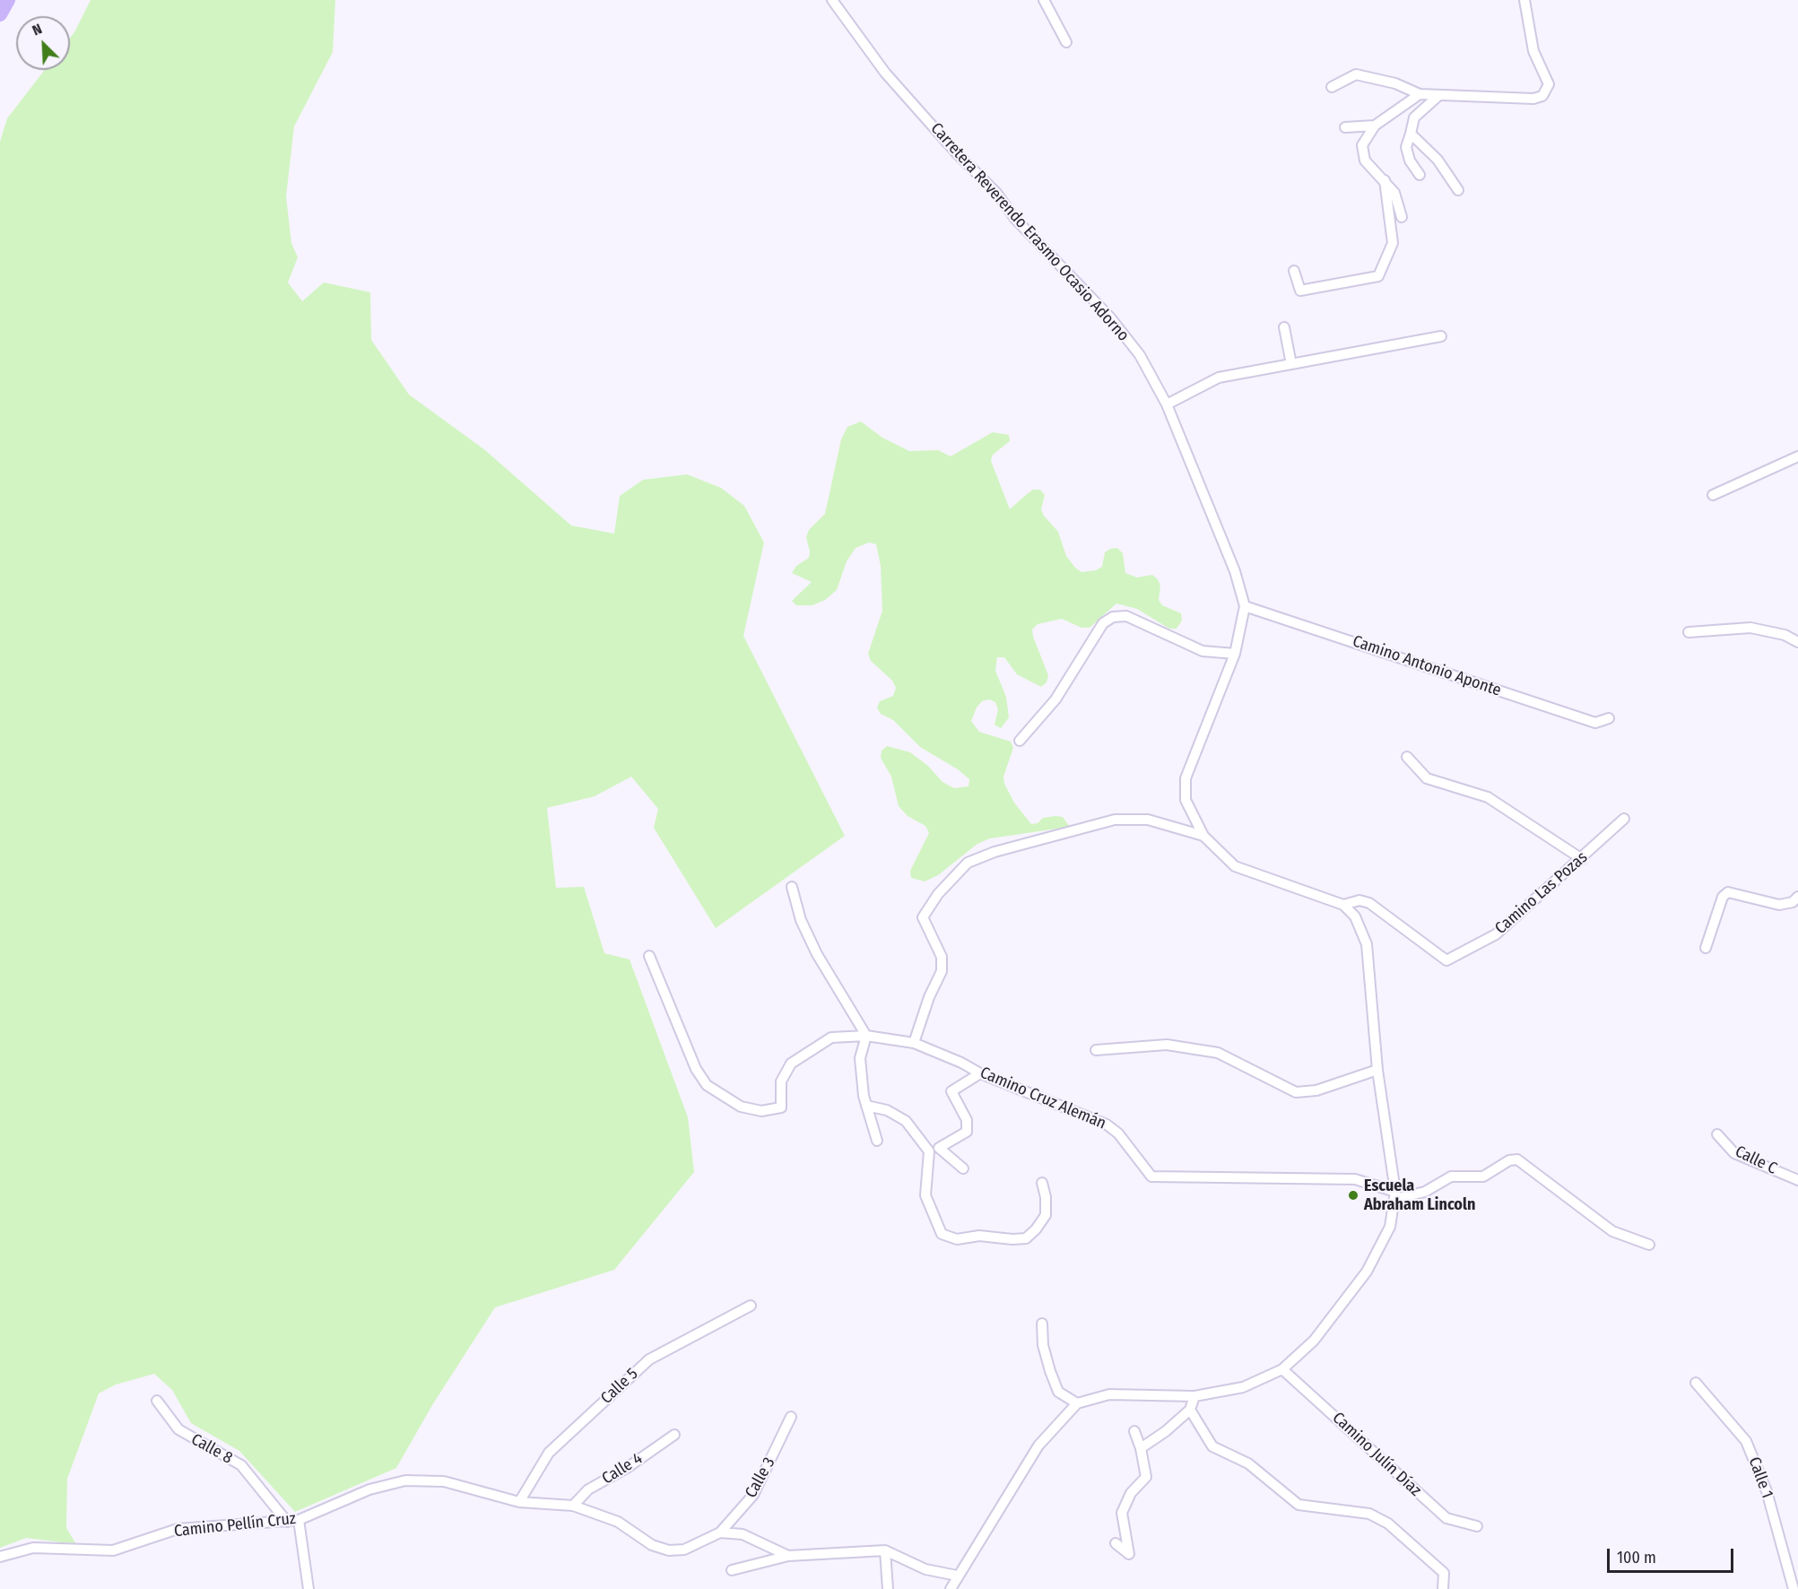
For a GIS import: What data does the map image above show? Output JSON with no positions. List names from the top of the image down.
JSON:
{
  "streets": {
    "street": [
      "Carretera Reverendo Erasmo Ocasio Adorno",
      "Camino Antonio Aponte",
      "Camino Las Pozas",
      "Camino Cruz Alemán",
      "Calle C",
      "Calle 5",
      "Calle 8",
      "Camino Julín Díaz",
      "Calle 4",
      "Calle 3",
      "Calle 1",
      "Camino Pellín Cruz"
    ]
  },
  "crossings": [
    ["Carretera Reverendo Erasmo Ocasio Adorno", "Camino Antonio Aponte"],
    ["Carretera Reverendo Erasmo Ocasio Adorno", "Camino Las Pozas"],
    ["Calle 5", "Camino Pellín Cruz"],
    ["Calle 8", "Camino Pellín Cruz"],
    ["Calle 4", "Camino Pellín Cruz"],
    ["Calle 3", "Camino Pellín Cruz"]
  ],
  "places": ["Escuela Abraham Lincoln"],
  "scale_bar": "100 m",
  "north": "top left"
}
